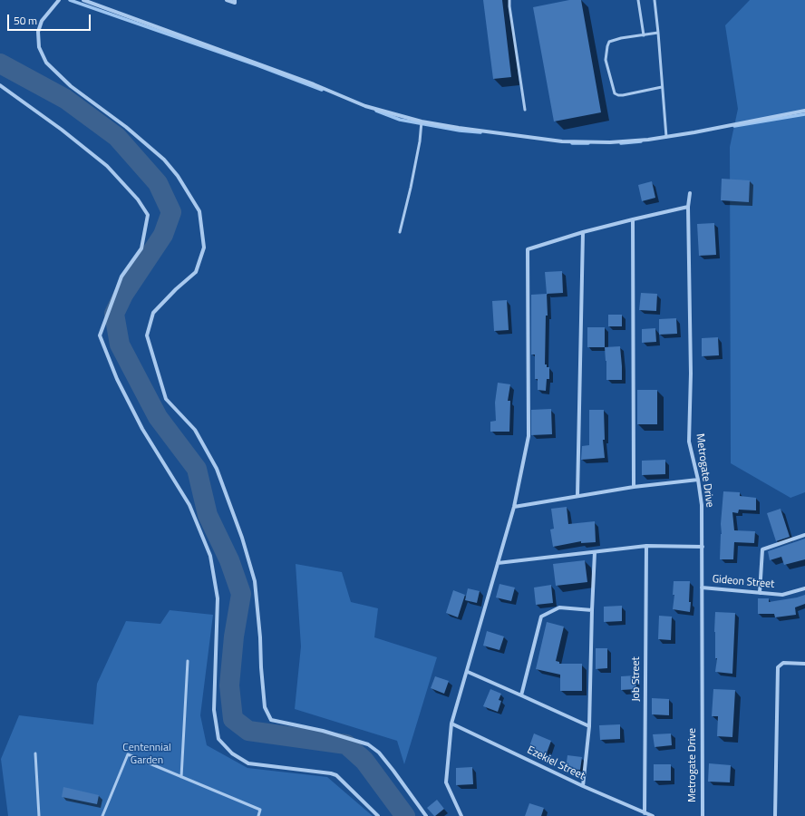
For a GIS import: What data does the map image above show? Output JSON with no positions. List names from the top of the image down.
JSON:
{
  "streets": {
    "street": [
      "Metrogate Drive",
      "Gideon Street",
      "Job Street",
      "Ezekiel Street"
    ]
  },
  "crossings": [
    ["Metrogate Drive", "Gideon Street"],
    ["Job Street", "Ezekiel Street"]
  ],
  "parks": ["Centennial Garden"],
  "scale_bar": "50 m"
}
